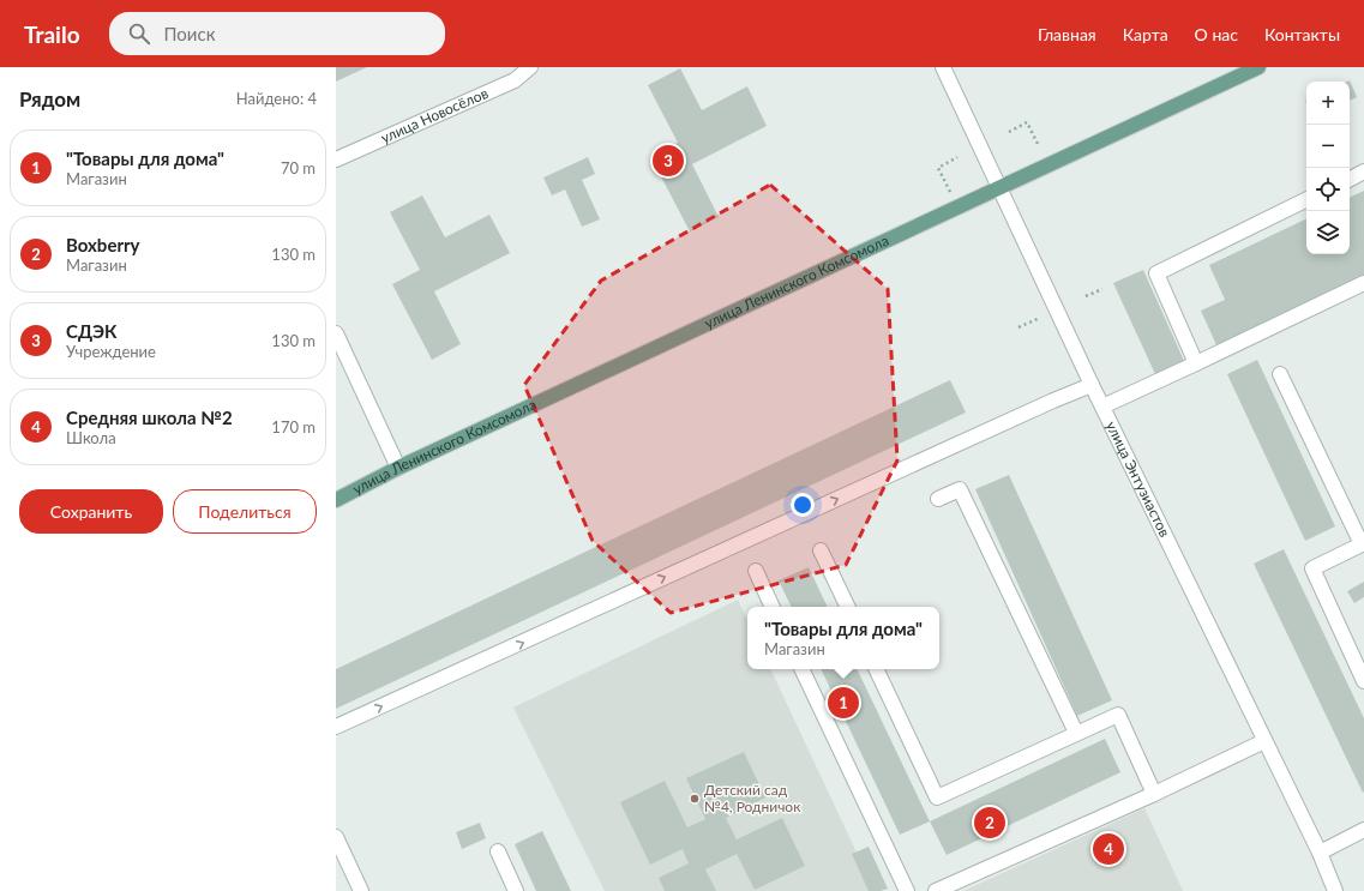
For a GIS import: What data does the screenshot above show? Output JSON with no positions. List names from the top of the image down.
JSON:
{
  "streets": {
    "main road": ["улица Ленинского Комсомола"],
    "street": ["улица Новосёлов", "улица Энтузиастов"]
  },
  "crossings": [
    ["улица Ленинского Комсомола", "улица Энтузиастов"]
  ],
  "places": ["Детский сад №4, Родничок"],
  "page": {
    "header": "Trailo",
    "search": "Поиск",
    "nav": [
      "Главная",
      "Карта",
      "О нас",
      "Контакты"
    ],
    "heading": ["Рядом", "Найдено: 4"],
    "map_buttons": ["+", "−"],
    "list": [
      {
        "mark": "1",
        "name": "\"Товары для дома\"",
        "note": "Магазин",
        "value": "70 m"
      },
      {
        "mark": "2",
        "name": "Boxberry",
        "note": "Магазин",
        "value": "130 m"
      },
      {
        "mark": "3",
        "name": "СДЭК",
        "note": "Учреждение",
        "value": "130 m"
      },
      {
        "mark": "4",
        "name": "Средняя школа №2",
        "note": "Школа",
        "value": "170 m"
      }
    ],
    "pins": [
      "3",
      "1",
      "2",
      "4"
    ],
    "buttons": ["Сохранить", "Поделиться"],
    "popup": ["\"Товары для дома\"", "Магазин"]
  }
}
